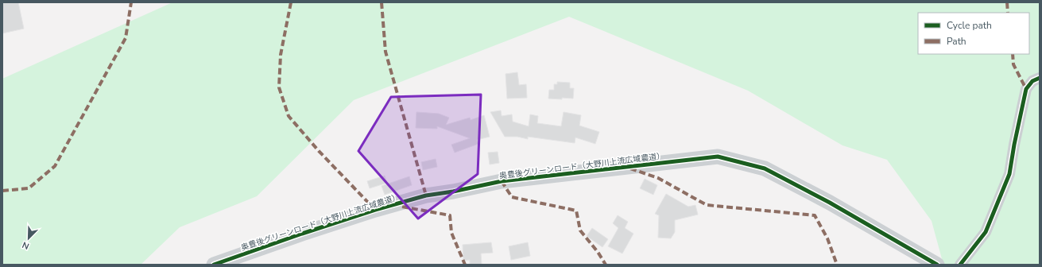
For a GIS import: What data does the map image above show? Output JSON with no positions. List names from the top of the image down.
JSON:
{
  "streets": {
    "street": ["奥豊後グリーンロード（大野川上流広域農道）"]
  },
  "legend": ["Cycle path", "Path"],
  "north": "bottom left"
}
